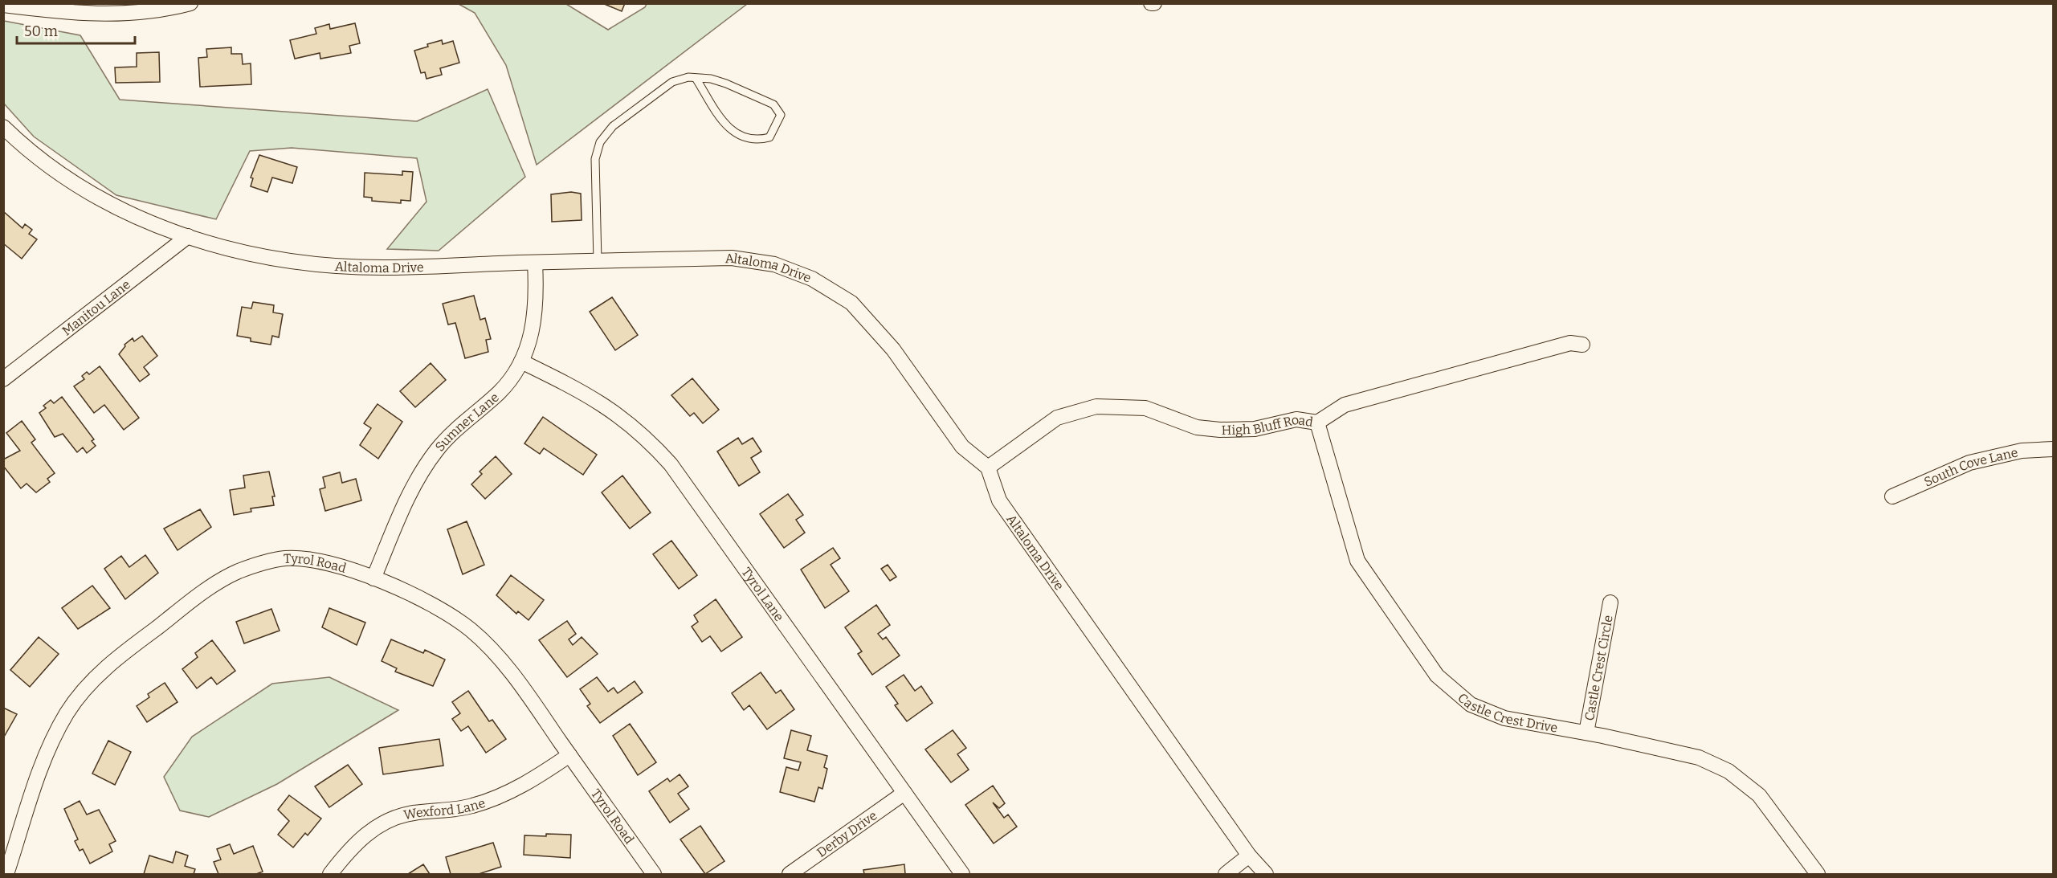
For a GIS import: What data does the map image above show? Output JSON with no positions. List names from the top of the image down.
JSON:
{
  "streets": {
    "street": [
      "Altaloma Drive",
      "Manitou Lane",
      "Sumner Lane",
      "High Bluff Road",
      "South Cove Lane",
      "Tyrol Road",
      "Tyrol Lane",
      "Castle Crest Circle",
      "Castle Crest Drive",
      "Wexford Lane",
      "Derby Drive"
    ]
  },
  "crossings": [
    ["Altaloma Drive", "Manitou Lane"],
    ["Altaloma Drive", "Sumner Lane"],
    ["Altaloma Drive", "High Bluff Road"],
    ["Sumner Lane", "Tyrol Road"],
    ["Sumner Lane", "Tyrol Lane"],
    ["High Bluff Road", "Castle Crest Drive"],
    ["Tyrol Road", "Wexford Lane"],
    ["Tyrol Lane", "Derby Drive"],
    ["Castle Crest Circle", "Castle Crest Drive"]
  ],
  "scale_bar": "50 m"
}
